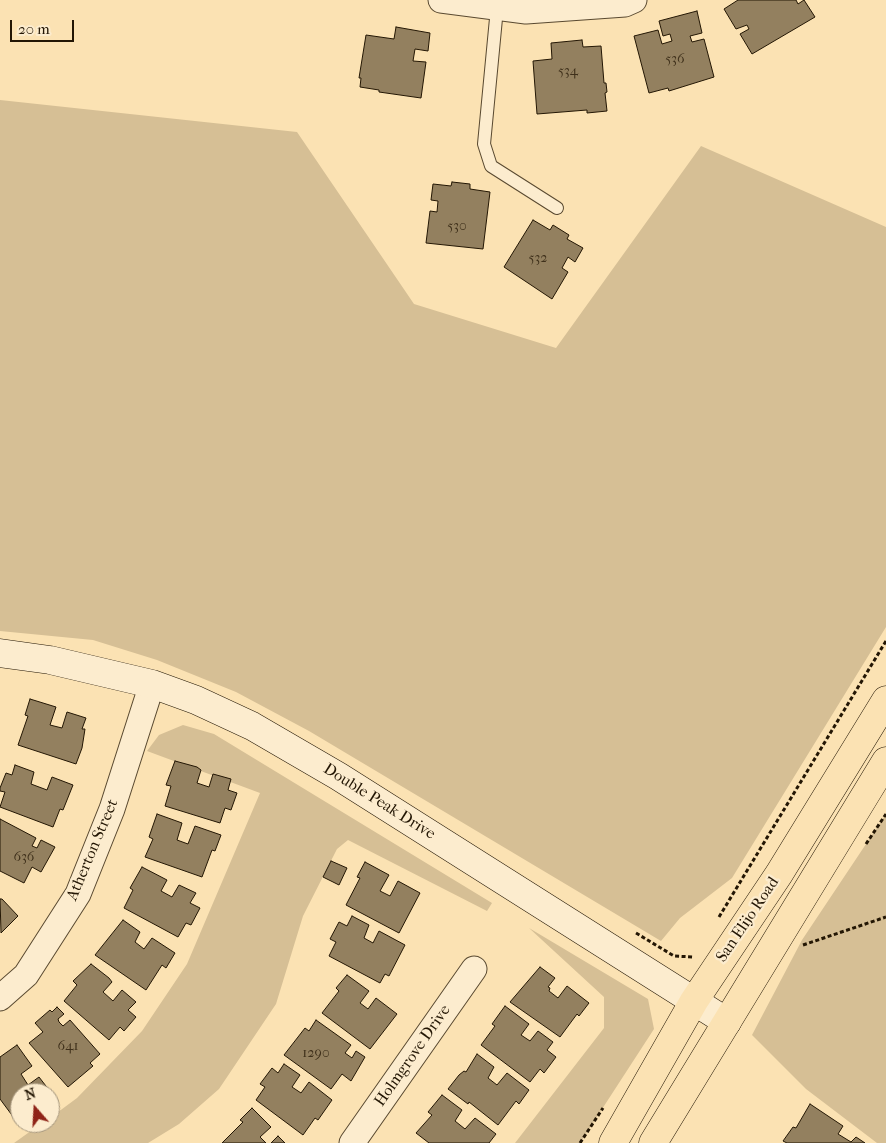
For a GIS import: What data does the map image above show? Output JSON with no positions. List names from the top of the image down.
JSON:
{
  "streets": {
    "main road": ["San Elijo Road"],
    "street": ["Double Peak Drive", "Atherton Street", "Holmgrove Drive"]
  },
  "crossings": [
    ["Double Peak Drive", "Atherton Street"],
    ["Double Peak Drive", "San Elijo Road"]
  ],
  "house_numbers": [
    "536",
    "534",
    "530",
    "532",
    "636",
    "641",
    "1290"
  ],
  "scale_bar": "20 m",
  "north": "top"
}
